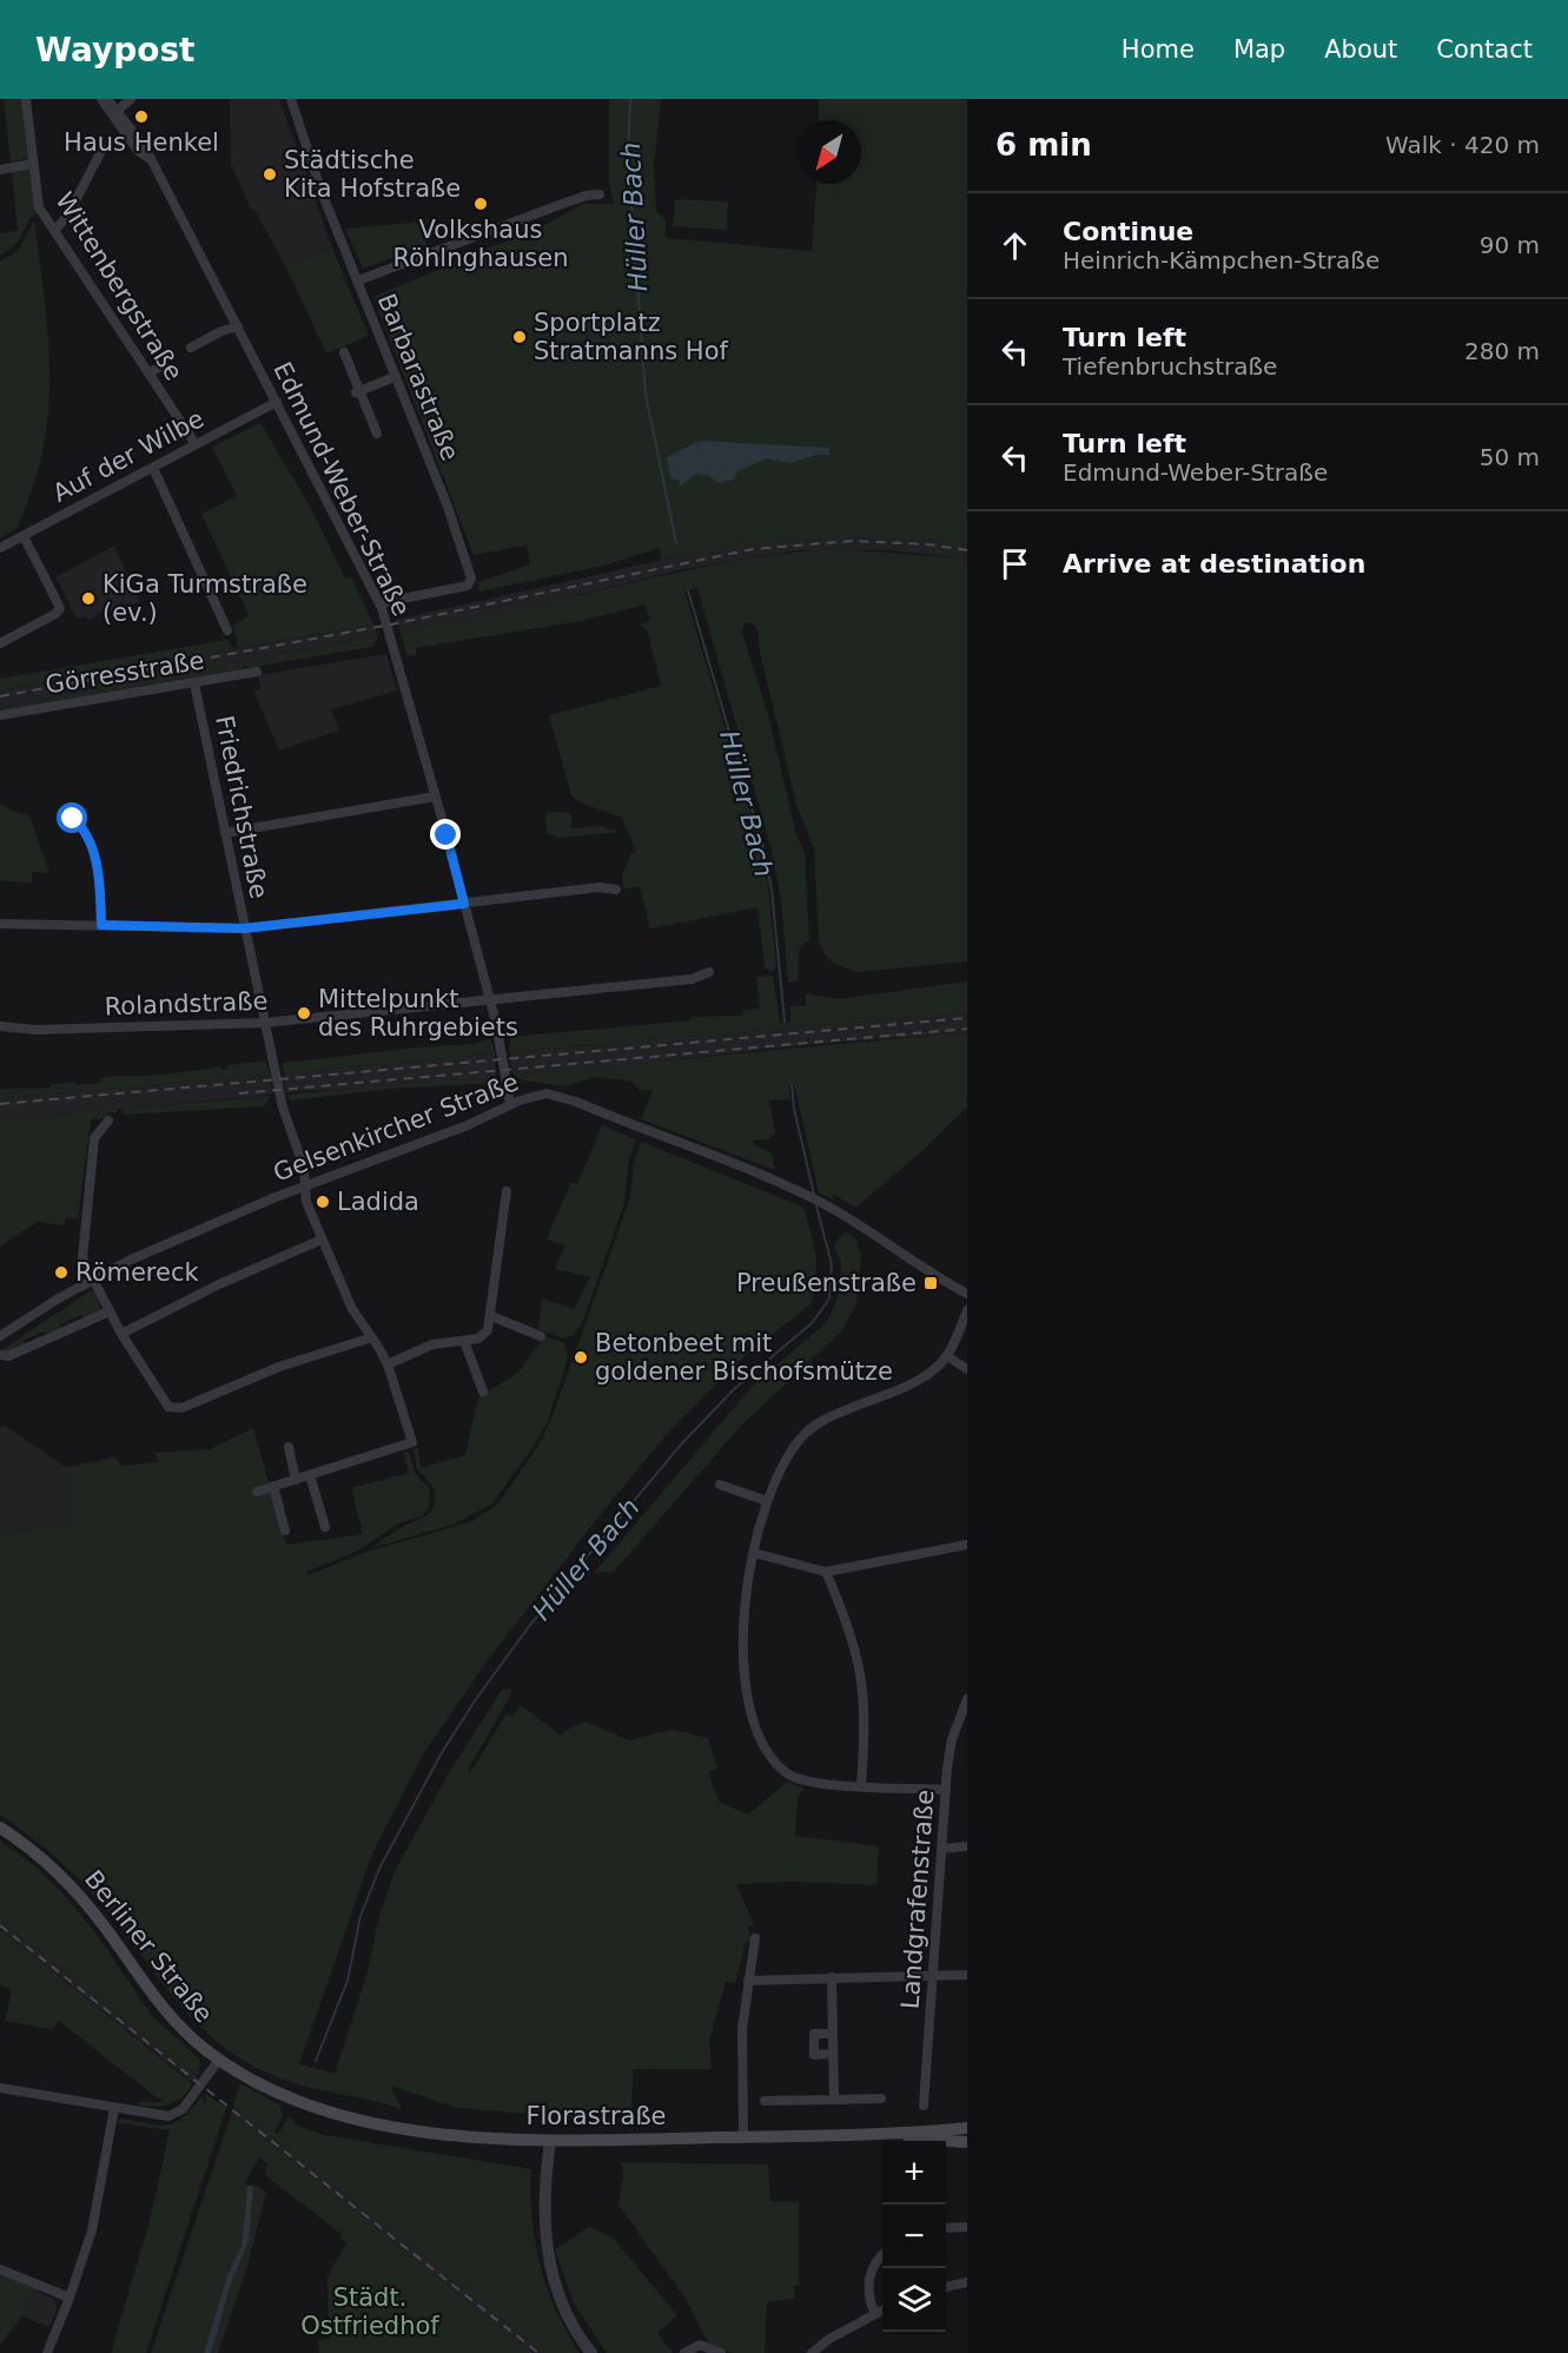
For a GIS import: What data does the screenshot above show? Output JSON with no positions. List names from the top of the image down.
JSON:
{
  "streets": {
    "main road": ["Berliner Straße", "Florastraße"],
    "street": [
      "Wittenbergstraße",
      "Barbarastraße",
      "Auf der Wilbe",
      "Edmund-Weber-Straße",
      "Görresstraße",
      "Friedrichstraße",
      "Rolandstraße",
      "Gelsenkircher Straße",
      "Landgrafenstraße"
    ]
  },
  "crossings": [
    ["Wittenbergstraße", "Auf der Wilbe"],
    ["Barbarastraße", "Edmund-Weber-Straße"],
    ["Auf der Wilbe", "Edmund-Weber-Straße"],
    ["Edmund-Weber-Straße", "Rolandstraße"],
    ["Edmund-Weber-Straße", "Gelsenkircher Straße"],
    ["Görresstraße", "Friedrichstraße"],
    ["Friedrichstraße", "Rolandstraße"],
    ["Friedrichstraße", "Gelsenkircher Straße"],
    ["Berliner Straße", "Florastraße"]
  ],
  "water": ["Hüller Bach"],
  "parks": ["Städt. Ostfriedhof"],
  "places": {
    "other": [
      "Haus Henkel",
      "Städtische Kita Hofstraße",
      "Volkshaus Röhlnghausen",
      "Sportplatz Stratmanns Hof",
      "KiGa Turmstraße (ev.)",
      "Mittelpunkt des Ruhrgebiets",
      "Ladida",
      "Römereck",
      "Betonbeet mit goldener Bischofsmütze"
    ],
    "transit": ["Preußenstraße"]
  },
  "north": "bottom left",
  "page": {
    "header": "Waypost",
    "nav": [
      "Home",
      "Map",
      "About",
      "Contact"
    ],
    "heading": ["6 min", "Walk · 420 m"],
    "list": [
      ["Continue", "Heinrich-Kämpchen-Straße", "90 m"],
      ["Turn left", "Tiefenbruchstraße", "280 m"],
      ["Turn left", "Edmund-Weber-Straße", "50 m"],
      "Arrive at destination"
    ],
    "map_buttons": ["+", "−"]
  }
}
